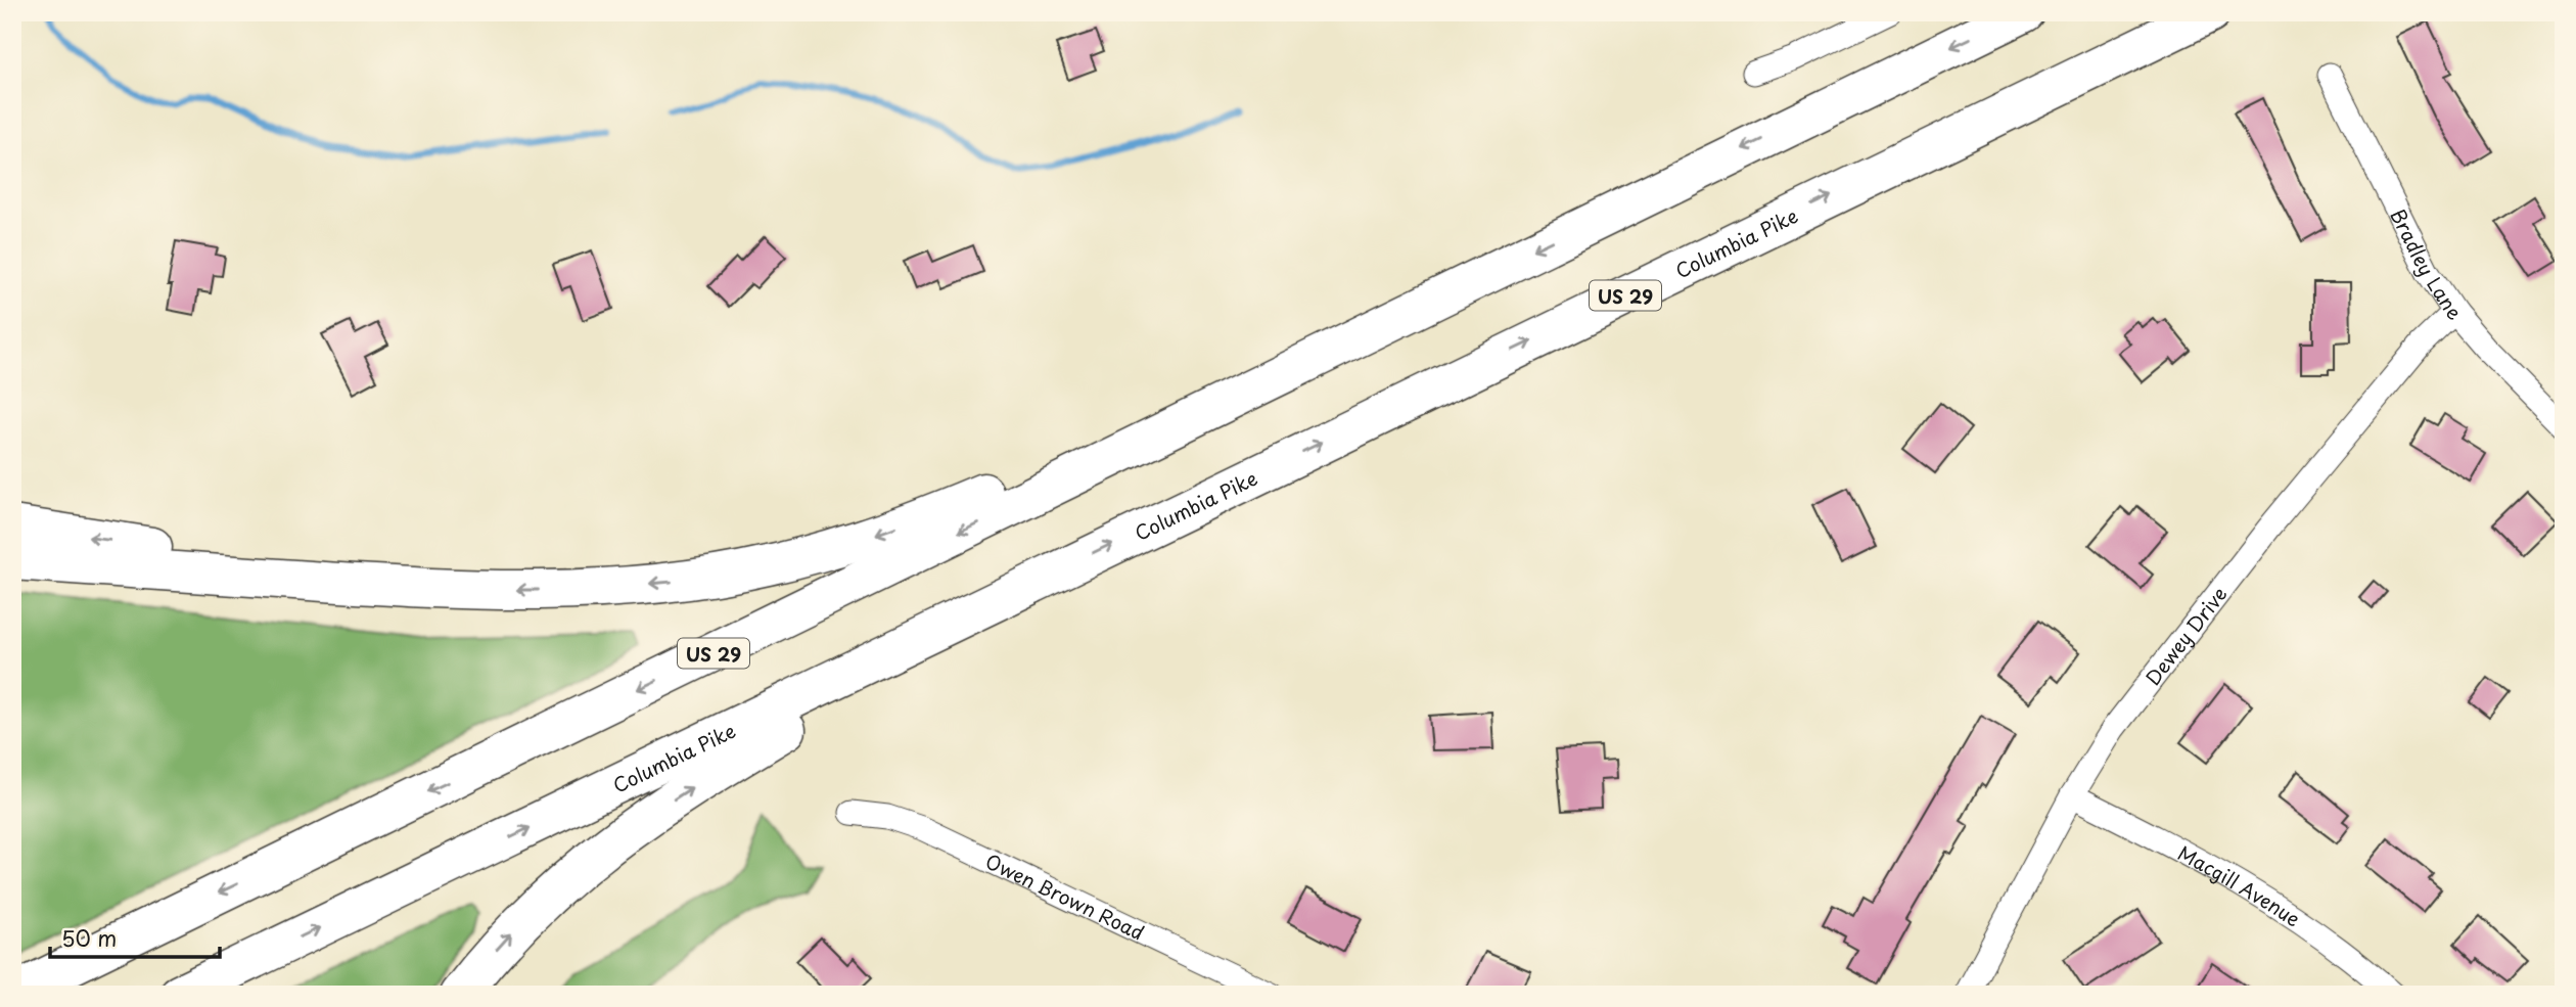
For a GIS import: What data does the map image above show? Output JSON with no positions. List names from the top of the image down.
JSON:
{
  "streets": {
    "highway": ["Columbia Pike", "US 29"],
    "street": [
      "Bradley Lane",
      "Dewey Drive",
      "Macgill Avenue",
      "Owen Brown Road"
    ]
  },
  "crossings": [
    ["Bradley Lane", "Dewey Drive"],
    ["Dewey Drive", "Macgill Avenue"]
  ],
  "scale_bar": "50 m"
}
